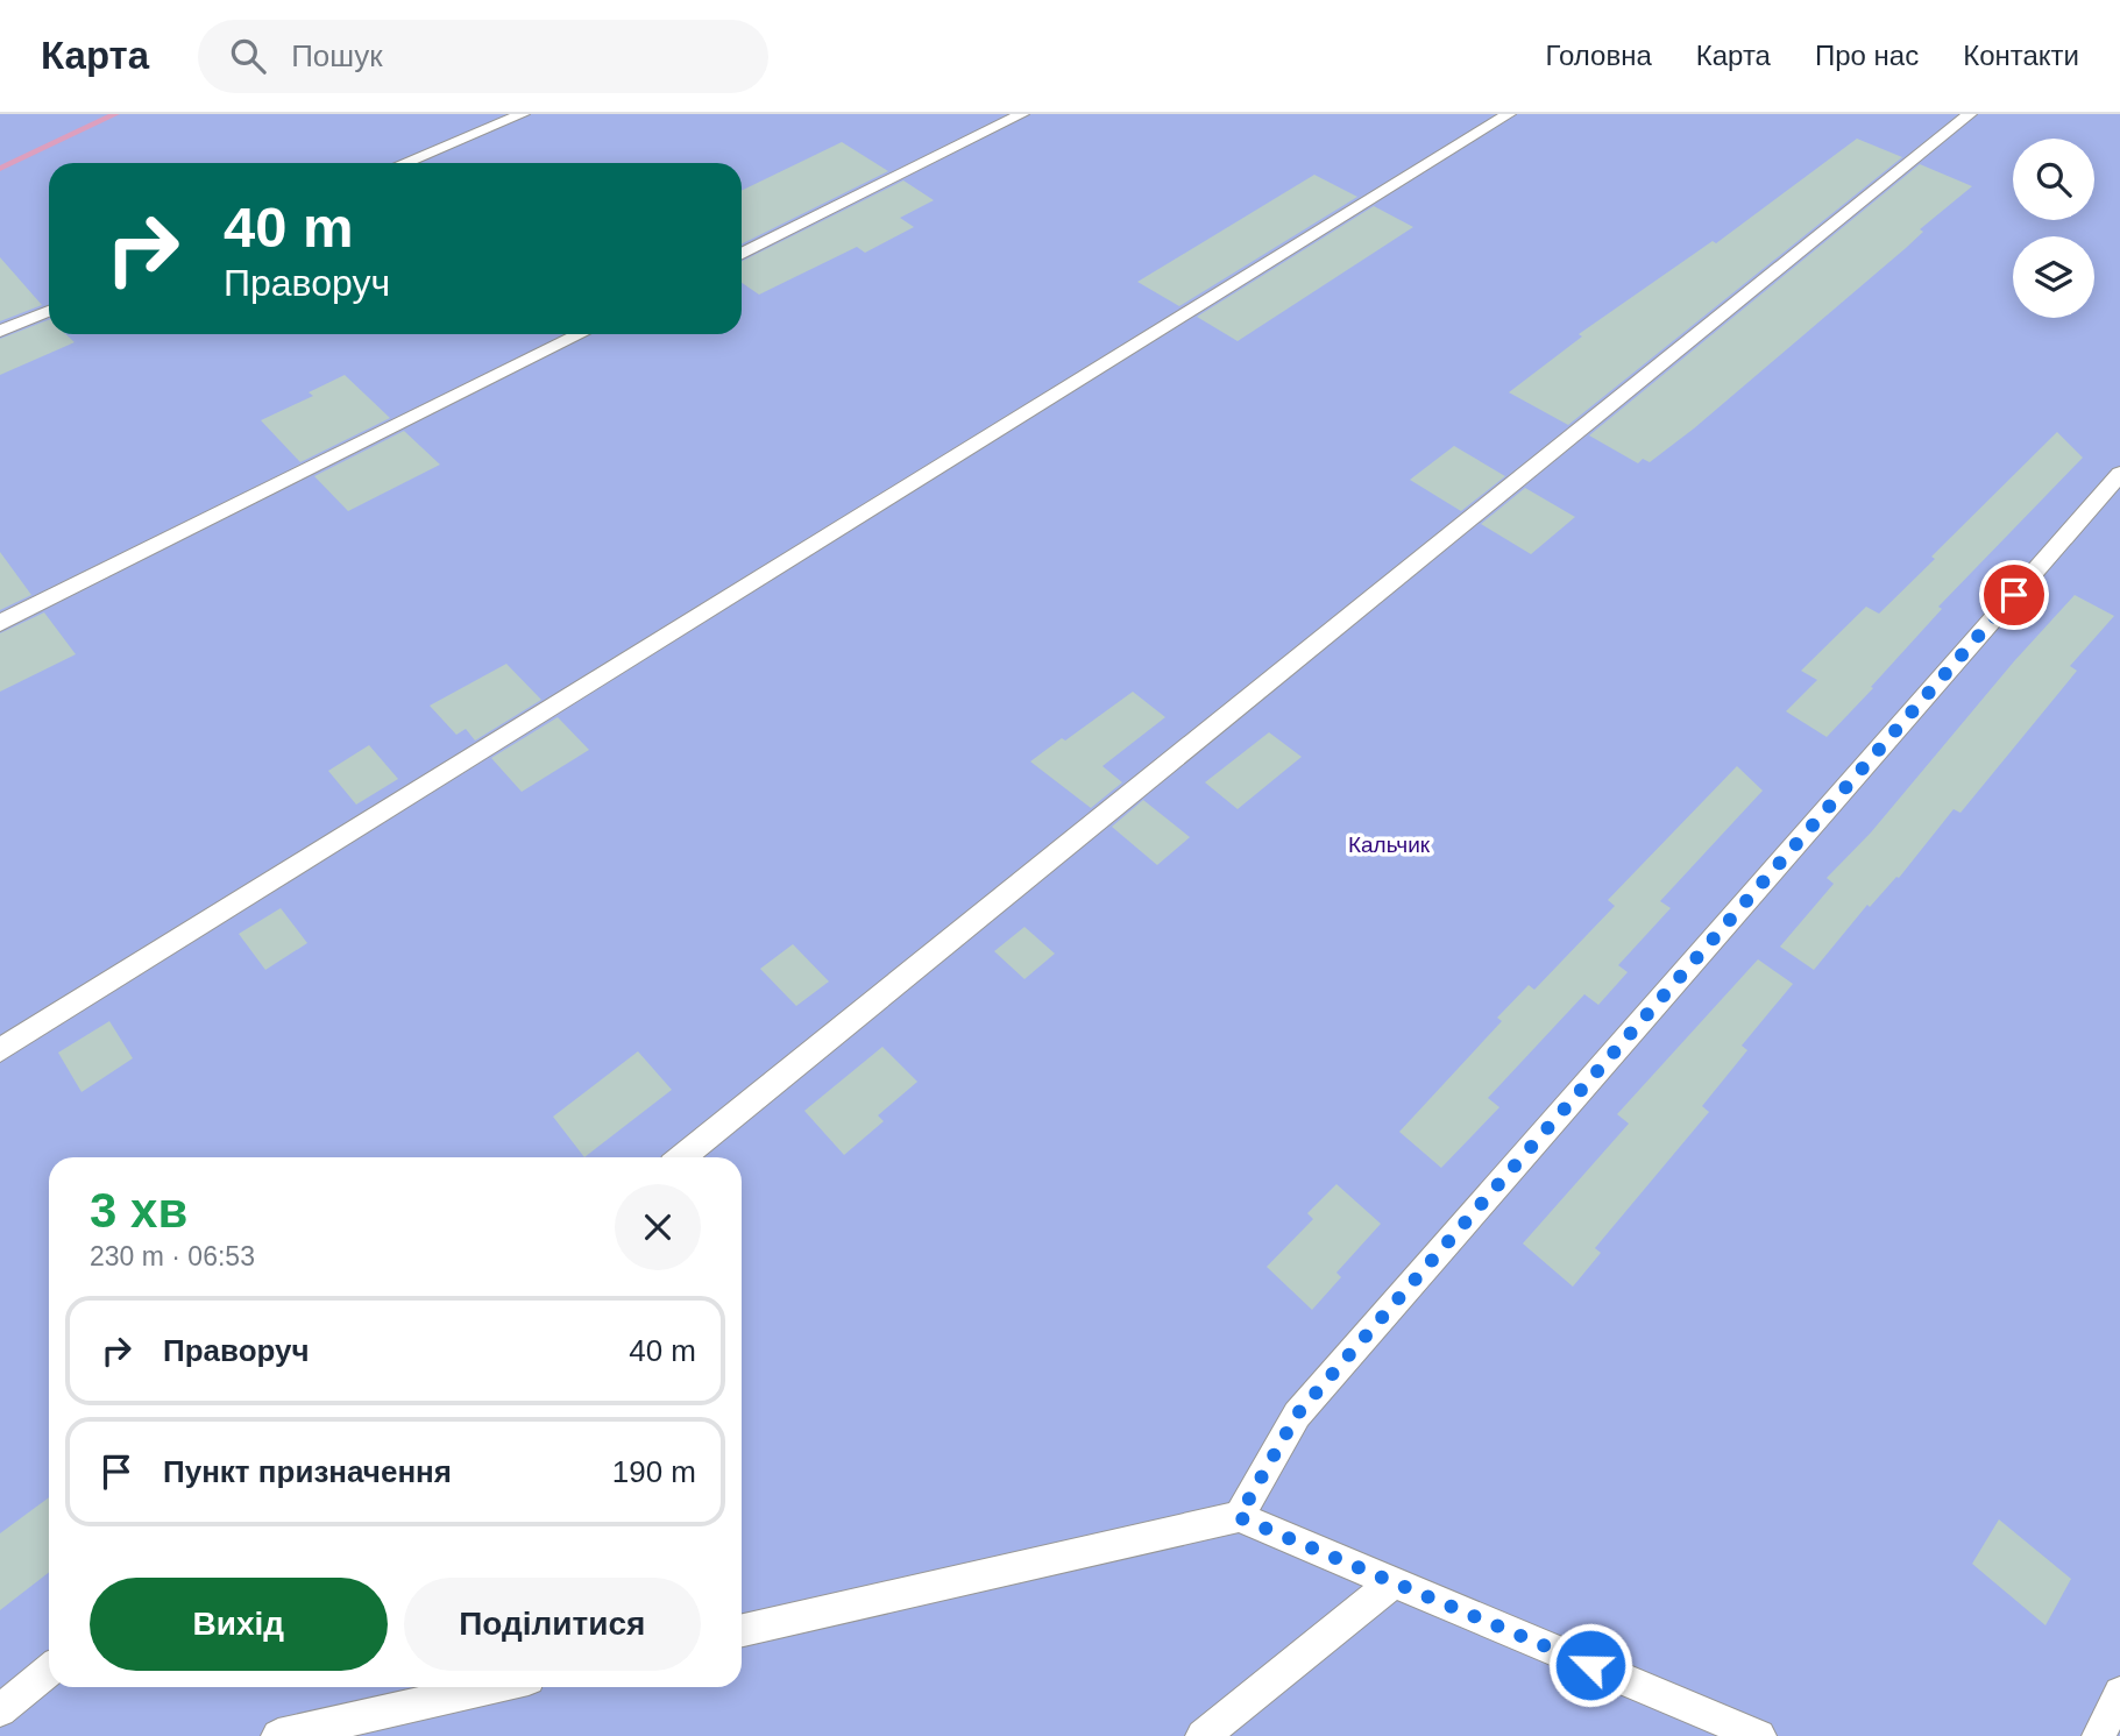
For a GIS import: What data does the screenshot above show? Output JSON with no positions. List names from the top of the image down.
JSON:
{
  "parks": ["Кальчик"],
  "page": {
    "header": "Карта",
    "search": "Пошук",
    "nav": [
      "Головна",
      "Карта",
      "Про нас",
      "Контакти"
    ],
    "turn": ["40 m", "Праворуч"],
    "heading": ["3 хв", "230 m · 06:53"],
    "list": [
      {
        "name": "Праворуч",
        "value": "40 m"
      },
      {
        "name": "Пункт призначення",
        "value": "190 m"
      }
    ],
    "buttons": ["Вихід", "Поділитися"]
  }
}
